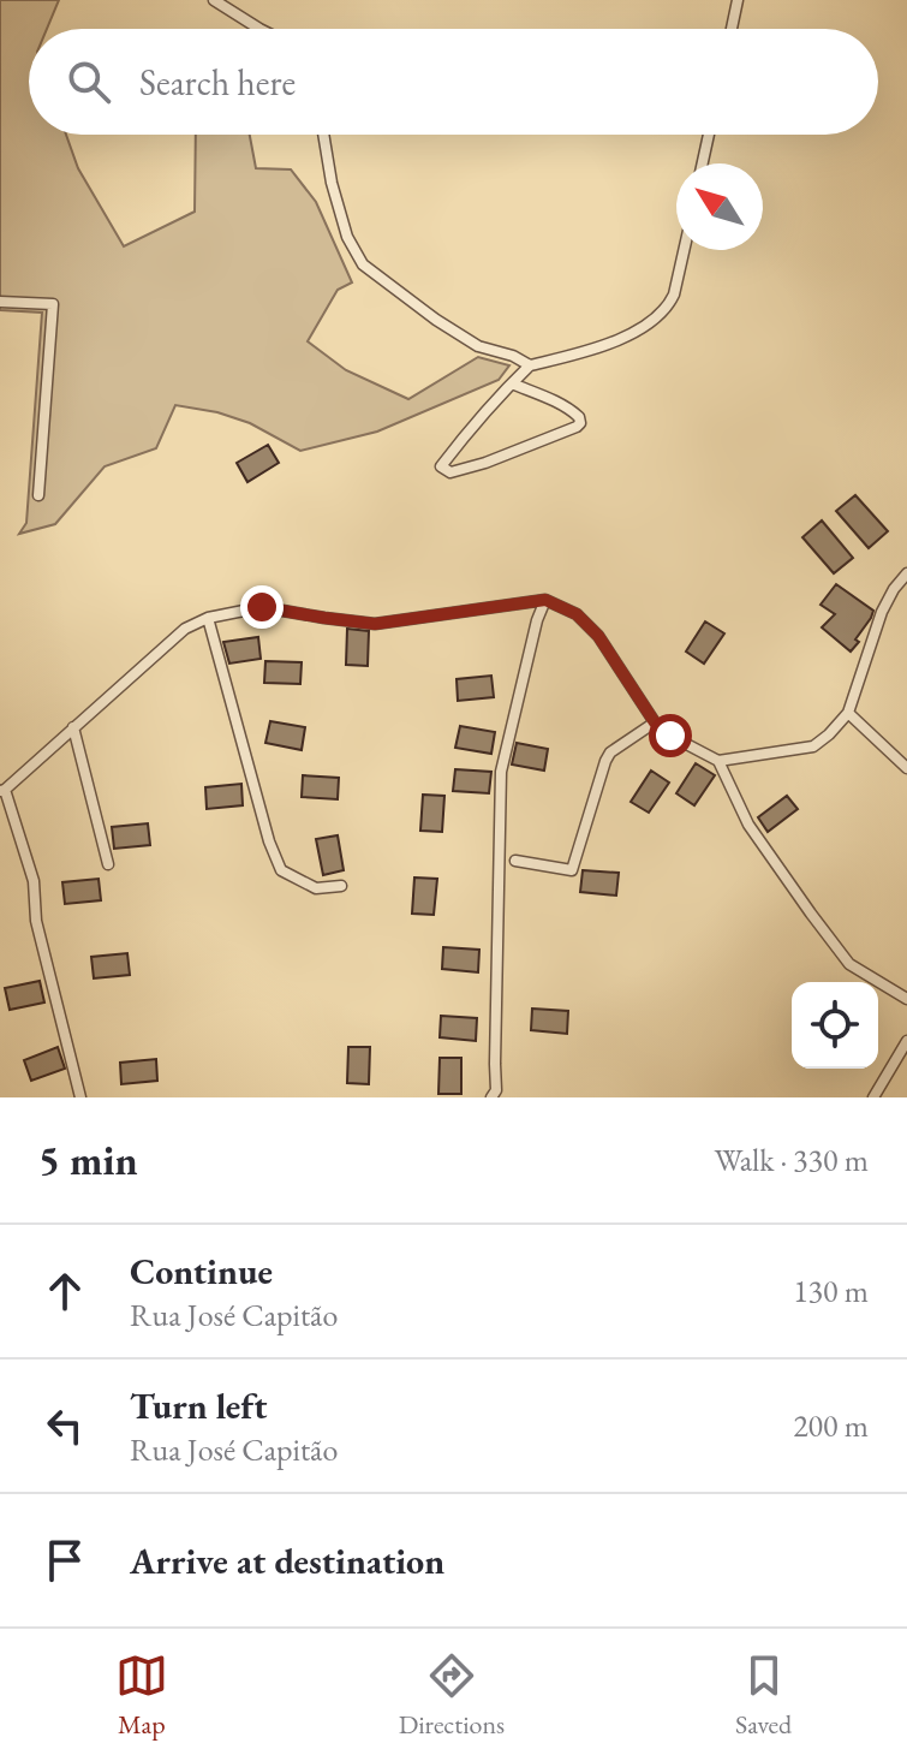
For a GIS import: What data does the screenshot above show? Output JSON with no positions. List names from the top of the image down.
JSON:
{
  "north": "top left",
  "page": {
    "search": "Search here",
    "heading": ["5 min", "Walk · 330 m"],
    "list": [
      ["Continue", "Rua José Capitão", "130 m"],
      ["Turn left", "Rua José Capitão", "200 m"],
      "Arrive at destination"
    ],
    "nav": ["Map", "Directions", "Saved"]
  }
}
